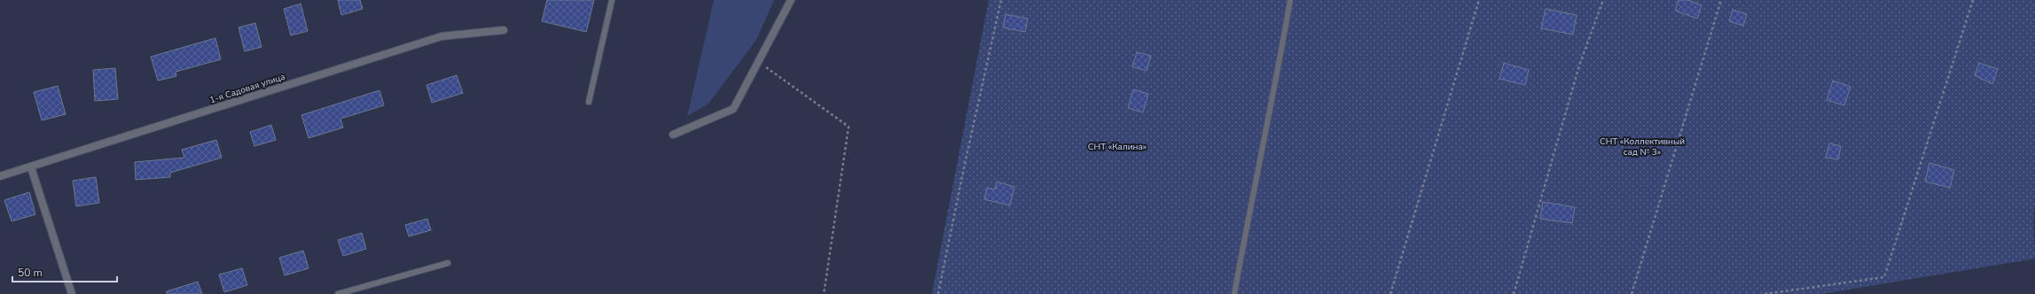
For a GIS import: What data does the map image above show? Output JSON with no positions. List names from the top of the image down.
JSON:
{
  "streets": {
    "street": ["1-я Садовая улица"]
  },
  "parks": ["СНТ «Коллективный сад № 3»", "СНТ «Калина»"],
  "scale_bar": "50 m"
}
